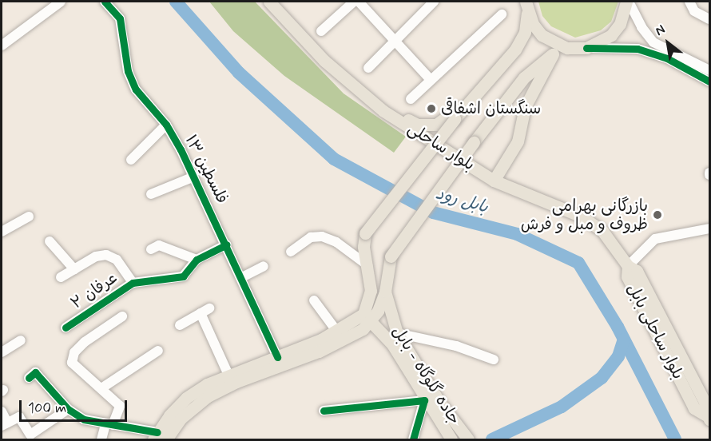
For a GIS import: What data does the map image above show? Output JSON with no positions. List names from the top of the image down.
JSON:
{
  "streets": {
    "main road": ["بلوار ساحلی", "بلوار ساحلی بابل", "جاده گلوگاه - بابل"],
    "street": ["فلسطین ۱۳", "عرفان ۲"]
  },
  "crossings": [
    ["بلوار ساحلی", "بلوار ساحلی بابل"]
  ],
  "water": ["بابل رود"],
  "places": ["سنگستان اشفاقی", "بازرگانی بهرامی ظروف و مبل و فرش"],
  "scale_bar": "100 m",
  "north": "top left"
}
